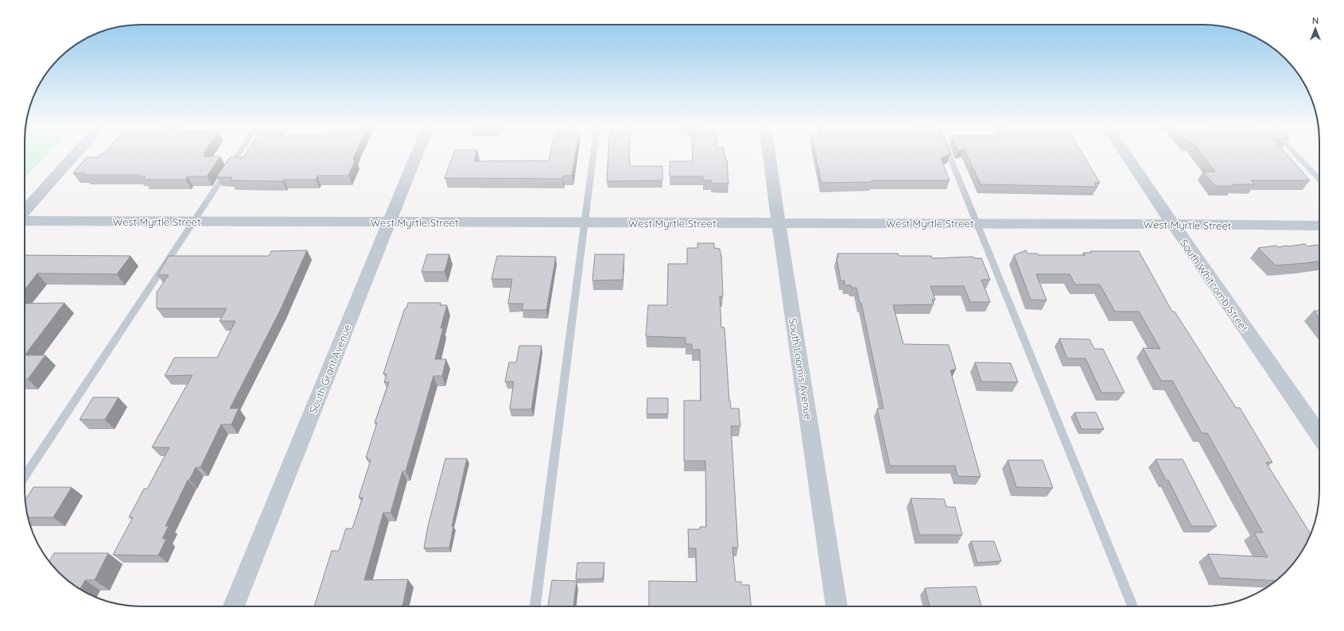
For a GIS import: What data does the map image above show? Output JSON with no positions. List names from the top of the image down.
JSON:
{
  "streets": {
    "street": [
      "West Myrtle Street",
      "South Whitcomb Street",
      "South Grant Avenue",
      "South Loomis Avenue"
    ]
  },
  "crossings": [
    ["West Myrtle Street", "South Whitcomb Street"],
    ["West Myrtle Street", "South Grant Avenue"],
    ["West Myrtle Street", "South Loomis Avenue"]
  ],
  "north": "top"
}
